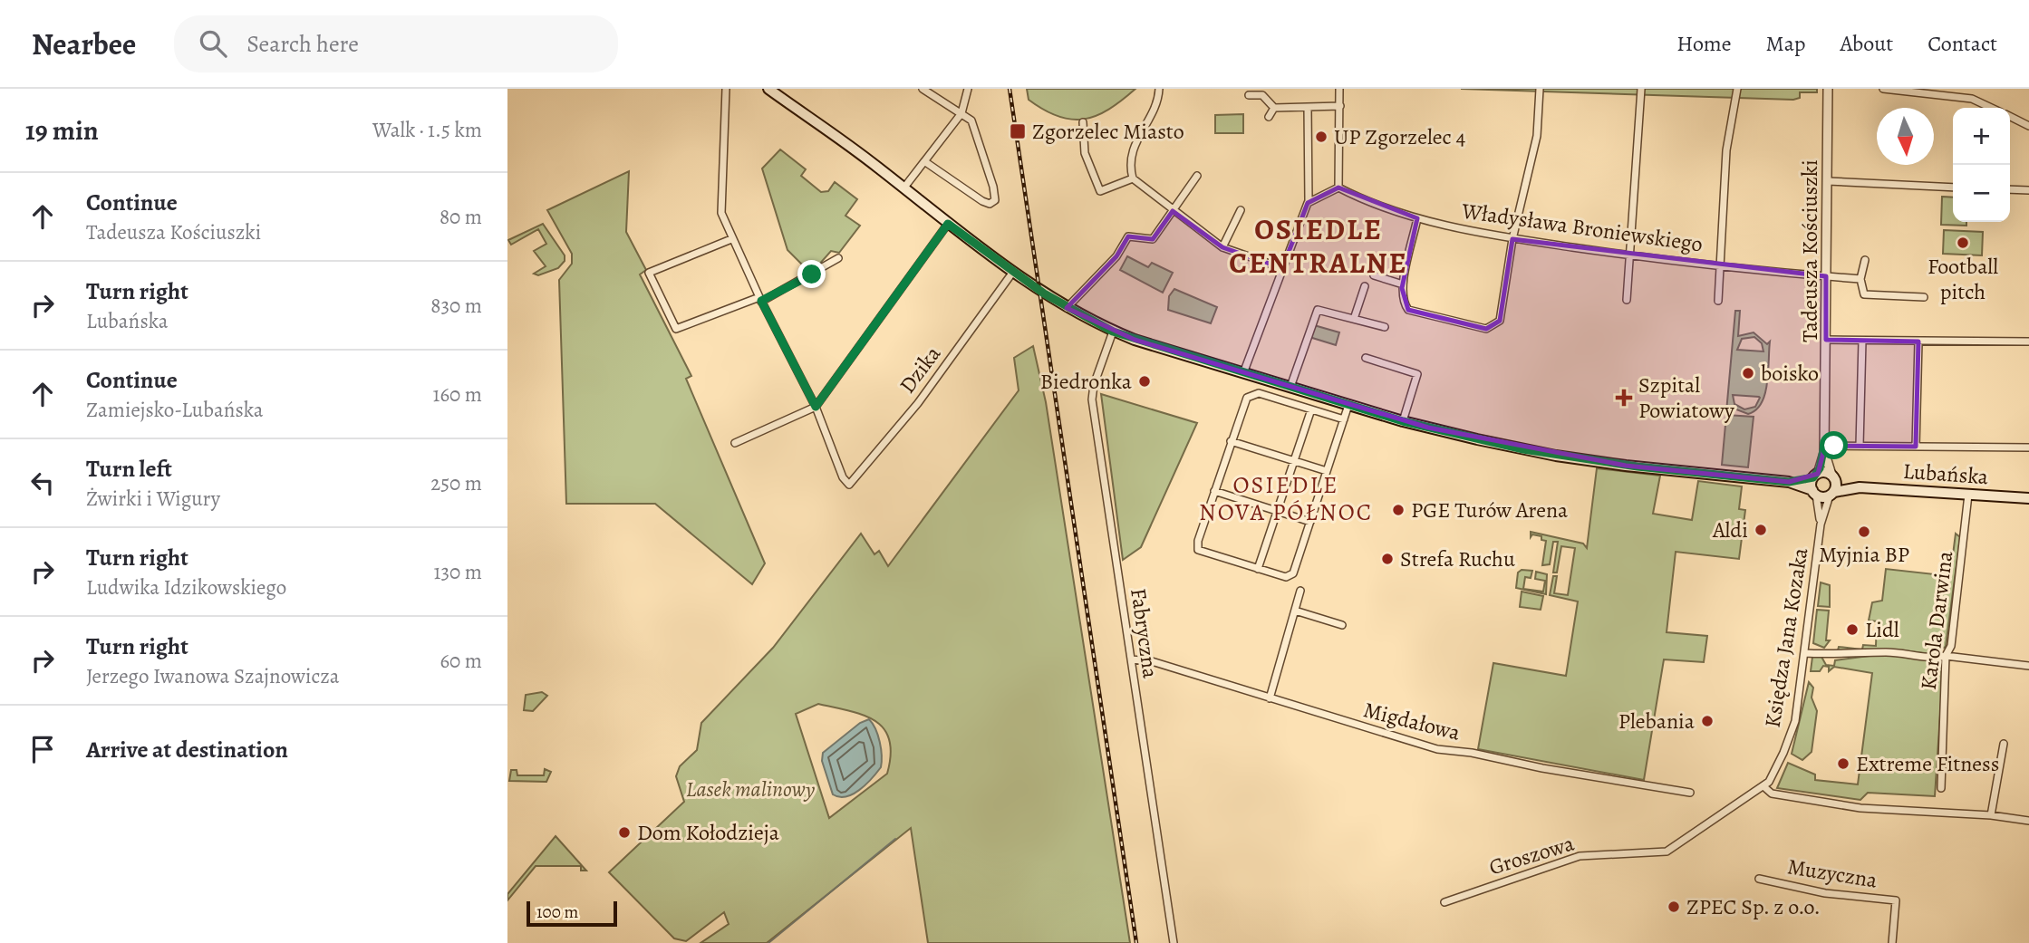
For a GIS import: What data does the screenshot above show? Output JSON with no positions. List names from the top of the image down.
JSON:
{
  "streets": {
    "main road": ["Lubańska"],
    "street": [
      "Władysława Broniewskiego",
      "Tadeusza Kościuszki",
      "Dzika",
      "Karola Darwina",
      "Fabryczna",
      "Księdza Jana Kozaka",
      "Migdałowa",
      "Groszowa",
      "Muzyczna"
    ]
  },
  "crossings": [
    ["Władysława Broniewskiego", "Tadeusza Kościuszki"],
    ["Tadeusza Kościuszki", "Lubańska"],
    ["Lubańska", "Karola Darwina"],
    ["Lubańska", "Księdza Jana Kozaka"],
    ["Fabryczna", "Migdałowa"],
    ["Księdza Jana Kozaka", "Groszowa"]
  ],
  "districts": ["OSIEDLE CENTRALNE", "OSIEDLE NOVA PÓŁNOC"],
  "parks": ["Lasek malinowy"],
  "places": {
    "transit": ["Zgorzelec Miasto"],
    "other": [
      "UP Zgorzelec 4",
      "Football pitch",
      "boisko",
      "Biedronka",
      "PGE Turów Arena",
      "Aldi",
      "Myjnia BP",
      "Strefa Ruchu",
      "Lidl",
      "Plebania",
      "Extreme Fitness",
      "Dom Kołodzieja",
      "ZPEC Sp. z o.o."
    ],
    "health": ["Szpital Powiatowy"]
  },
  "scale_bar": "100 m",
  "north": "bottom",
  "page": {
    "header": "Nearbee",
    "search": "Search here",
    "nav": [
      "Home",
      "Map",
      "About",
      "Contact"
    ],
    "heading": ["19 min", "Walk · 1.5 km"],
    "map_buttons": ["+", "−"],
    "list": [
      ["Continue", "Tadeusza Kościuszki", "80 m"],
      ["Turn right", "Lubańska", "830 m"],
      ["Continue", "Zamiejsko-Lubańska", "160 m"],
      ["Turn left", "Żwirki i Wigury", "250 m"],
      ["Turn right", "Ludwika Idzikowskiego", "130 m"],
      ["Turn right", "Jerzego Iwanowa Szajnowicza", "60 m"],
      "Arrive at destination"
    ],
    "scale": "100 m"
  }
}
